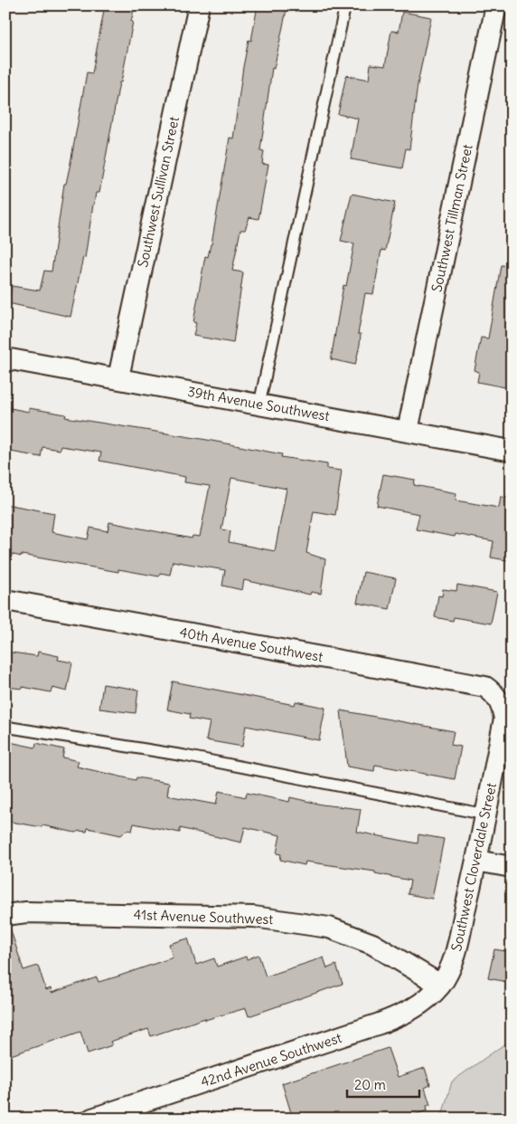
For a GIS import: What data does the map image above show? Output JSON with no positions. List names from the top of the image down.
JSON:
{
  "streets": {
    "street": [
      "Southwest Sullivan Street",
      "Southwest Tillman Street",
      "39th Avenue Southwest",
      "40th Avenue Southwest",
      "Southwest Cloverdale Street",
      "41st Avenue Southwest",
      "42nd Avenue Southwest"
    ]
  },
  "crossings": [
    ["Southwest Sullivan Street", "39th Avenue Southwest"],
    ["Southwest Tillman Street", "39th Avenue Southwest"],
    ["40th Avenue Southwest", "Southwest Cloverdale Street"],
    ["Southwest Cloverdale Street", "41st Avenue Southwest"],
    ["Southwest Cloverdale Street", "42nd Avenue Southwest"],
    ["41st Avenue Southwest", "42nd Avenue Southwest"]
  ],
  "scale_bar": "20 m"
}
